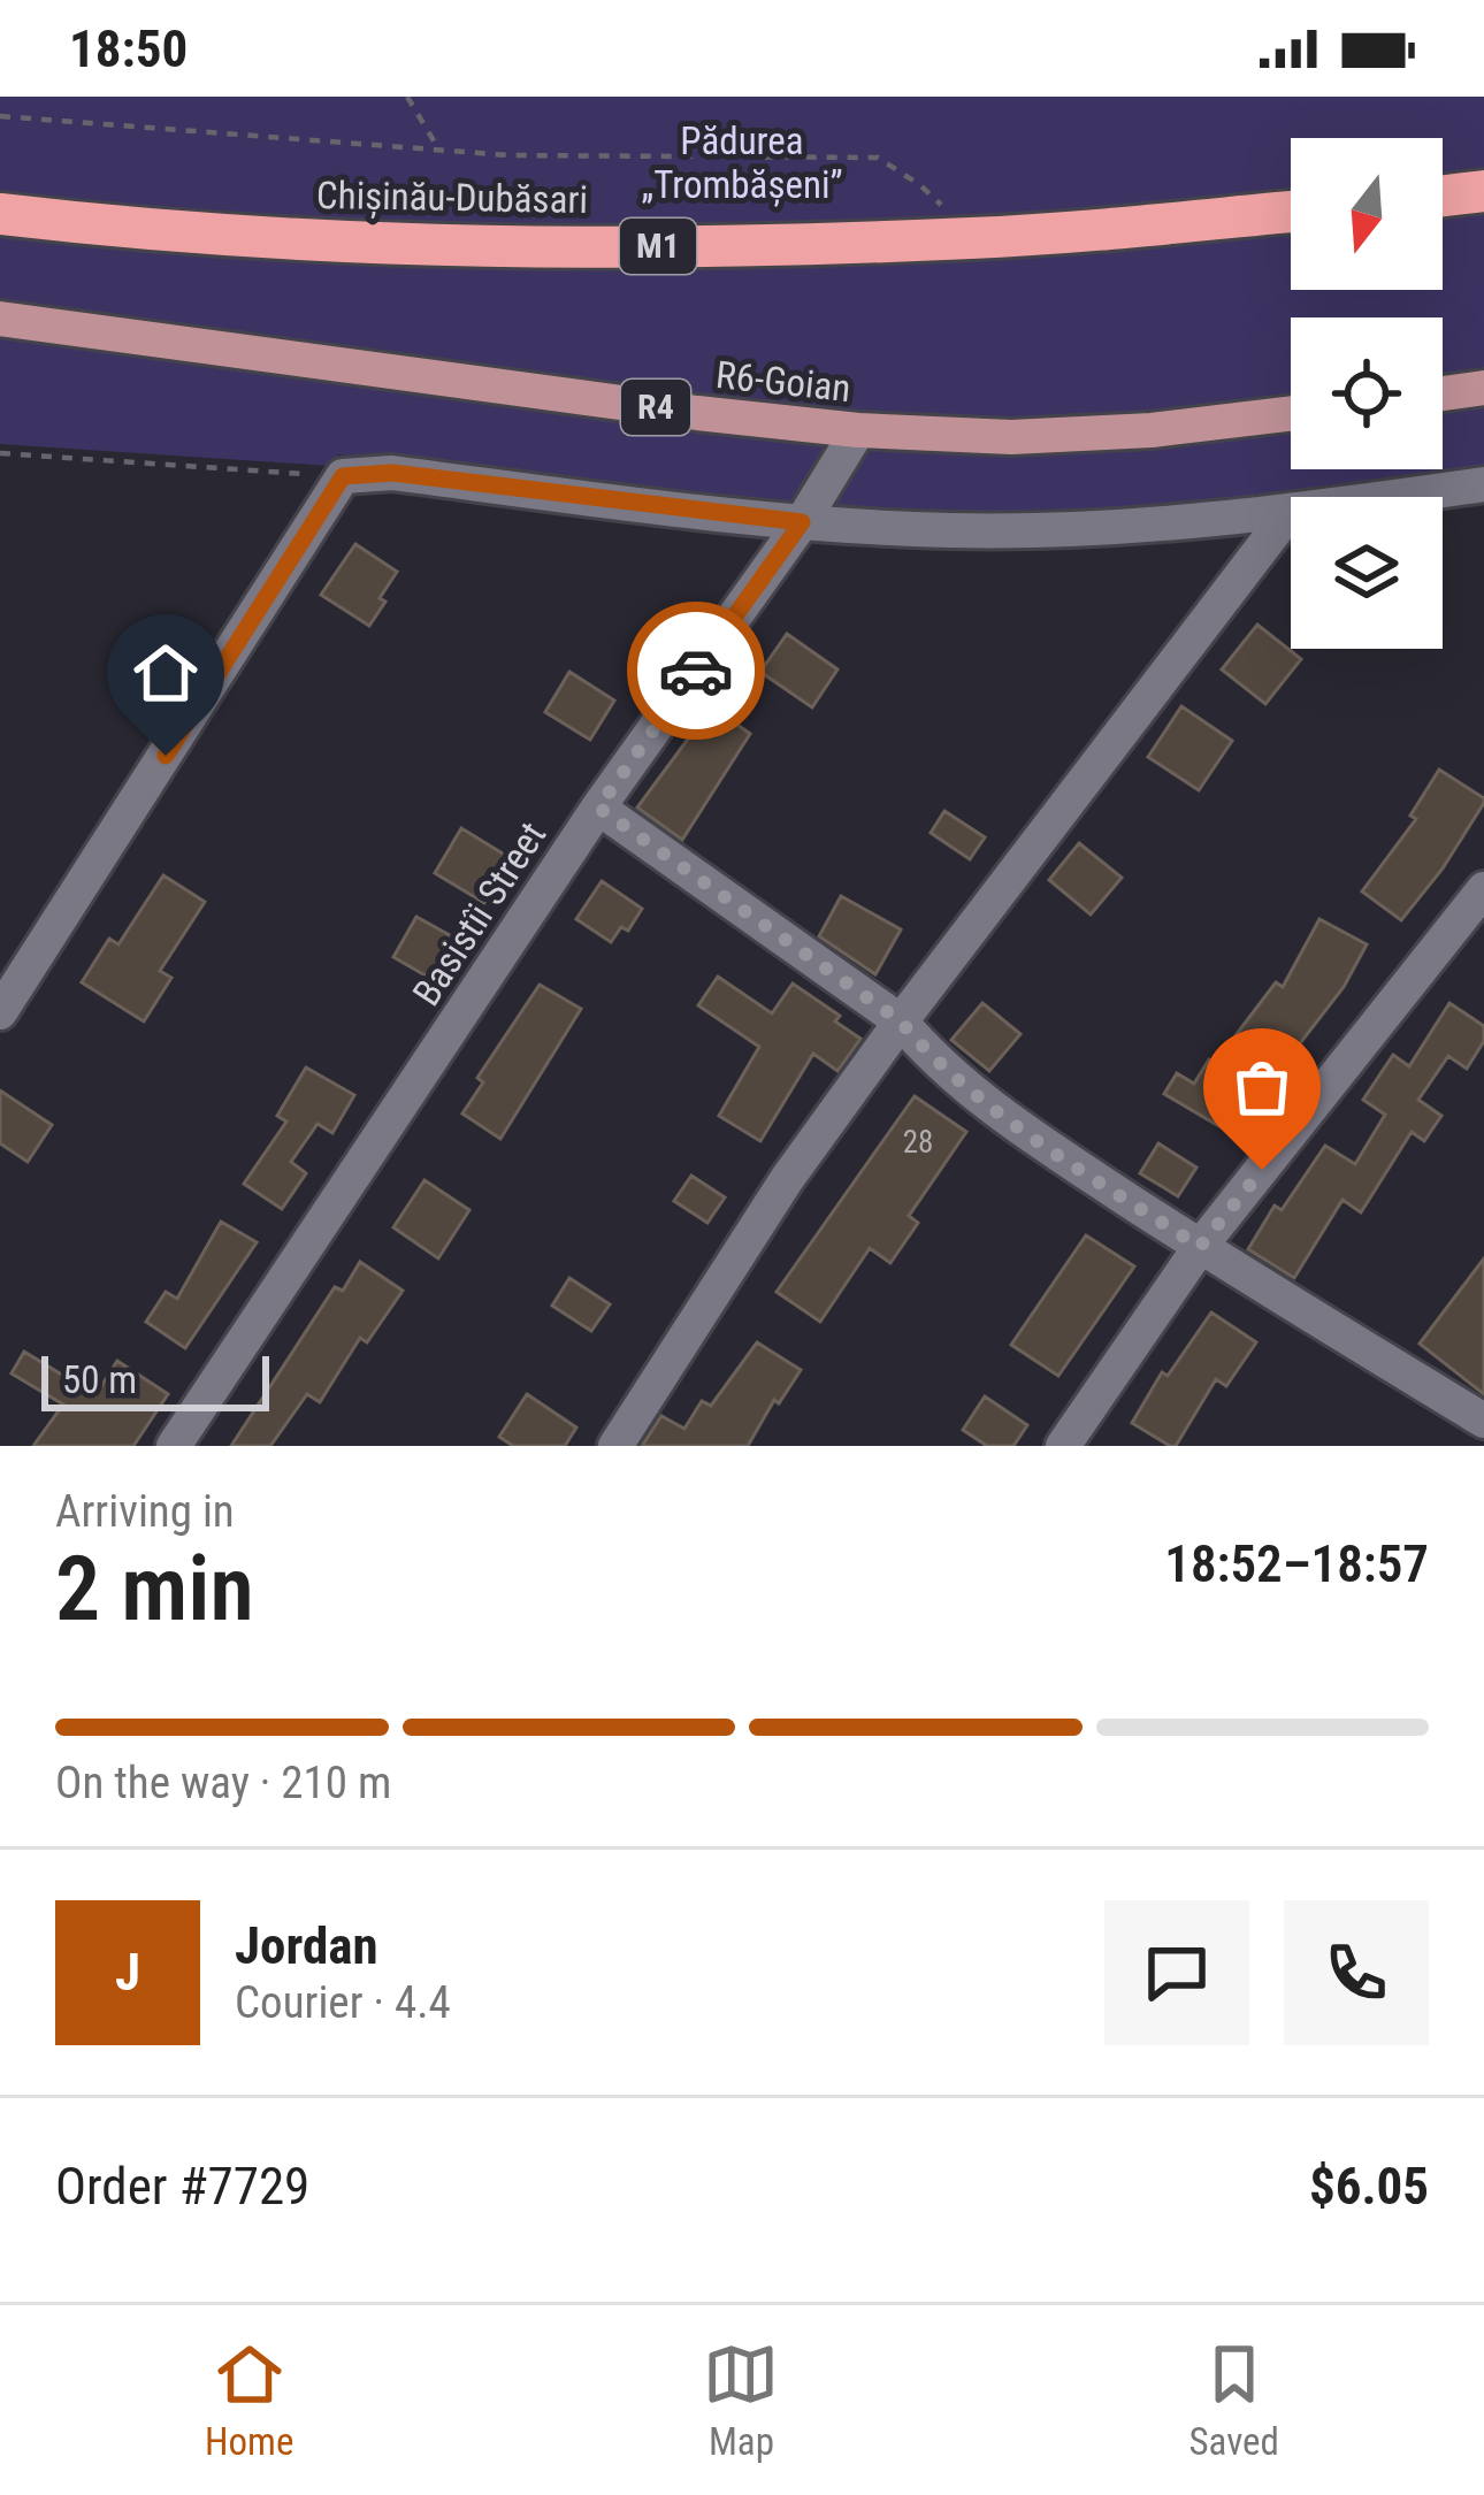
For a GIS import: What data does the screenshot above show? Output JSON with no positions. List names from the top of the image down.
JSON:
{
  "streets": {
    "highway": ["Chișinău-Dubăsari", "M1"],
    "main road": ["R6-Goian", "R4"],
    "street": ["Basistîi Street"]
  },
  "crossings": [
    ["R6-Goian", "Basistîi Street"]
  ],
  "parks": ["Pădurea „Trombășeni”"],
  "house_numbers": ["28"],
  "scale_bar": "50 m",
  "north": "bottom",
  "page": {
    "status": "18:50",
    "scale": "50 m",
    "heading": ["2 min", "Arriving in", "18:52–18:57"],
    "panel": [
      "Jordan",
      "Courier · 4.4",
      "Order #7729",
      "$6.05"
    ],
    "bar": "On the way · 210 m",
    "round": "J",
    "tabs": ["Home", "Map", "Saved"]
  }
}
